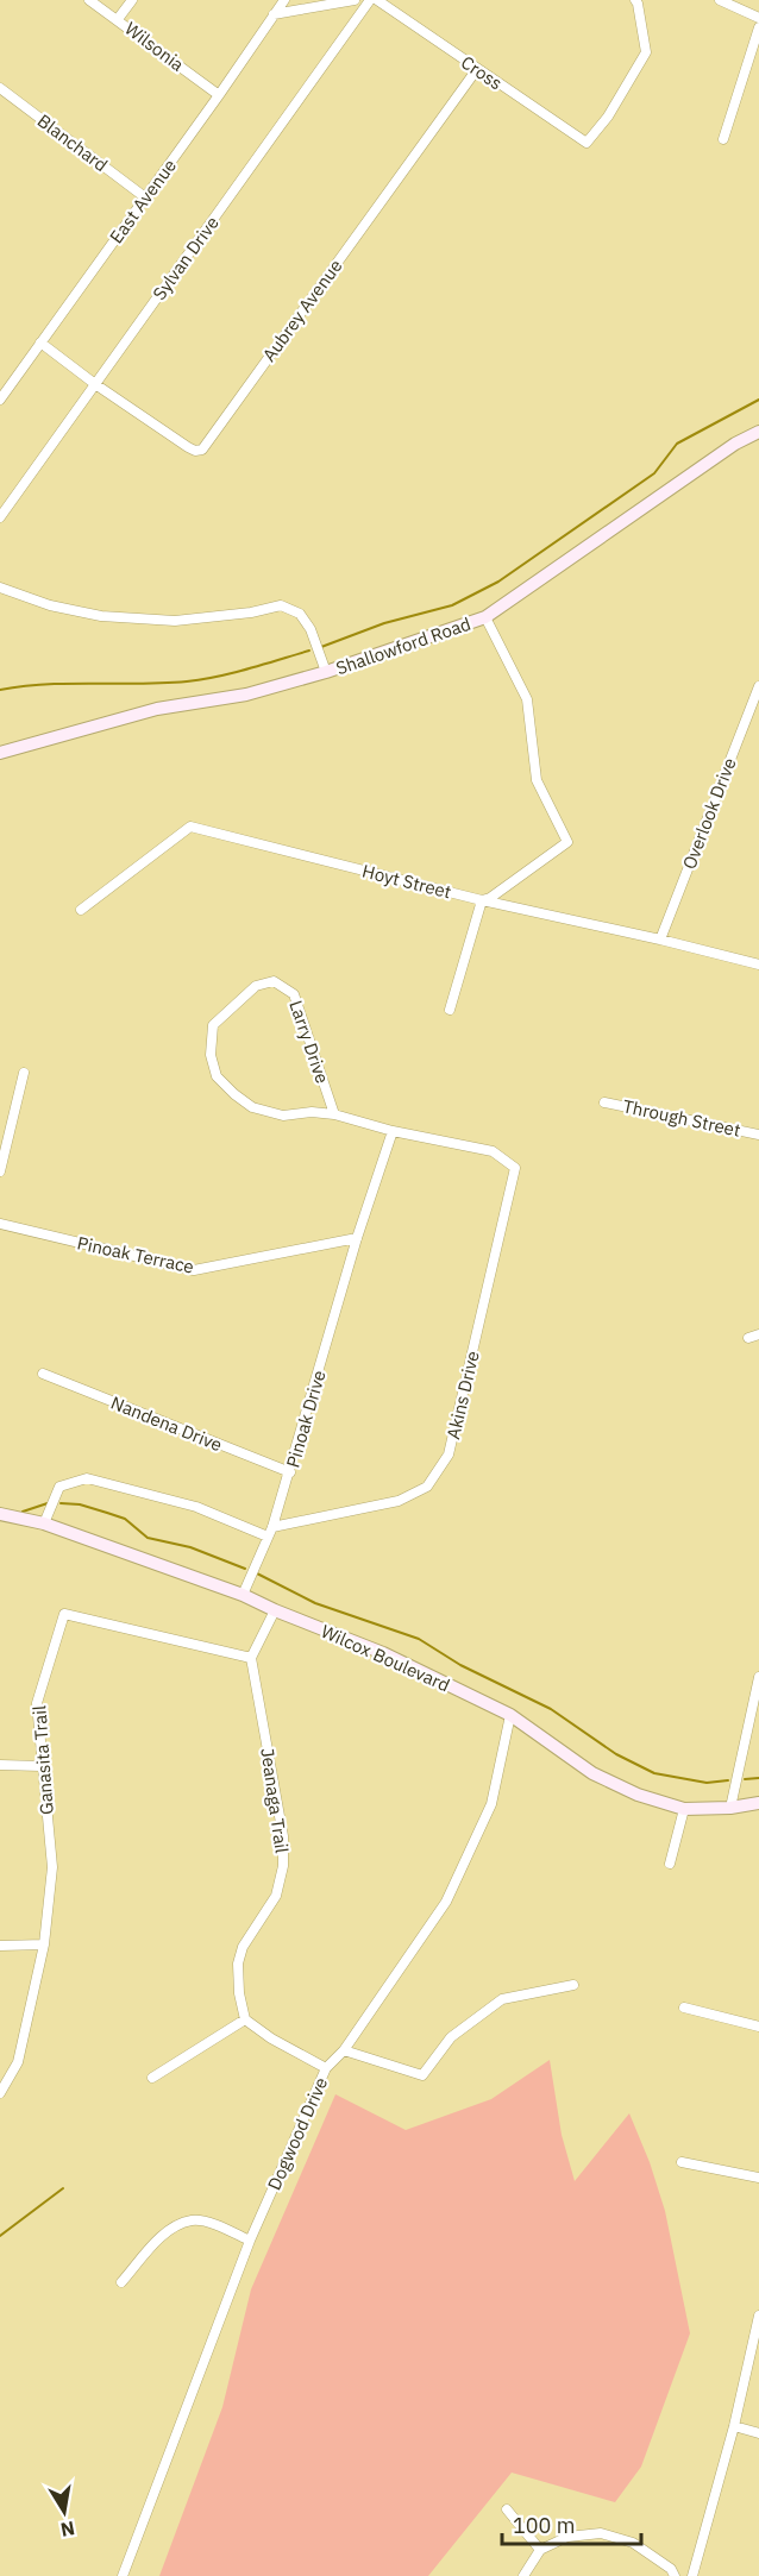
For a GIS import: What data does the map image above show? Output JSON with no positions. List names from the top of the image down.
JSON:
{
  "streets": {
    "street": [
      "Wilsonia",
      "Cross",
      "Blanchard",
      "East Avenue",
      "Sylvan Drive",
      "Aubrey Avenue",
      "Shallowford Road",
      "Overlook Drive",
      "Hoyt Street",
      "Larry Drive",
      "Through Street",
      "Pinoak Terrace",
      "Akins Drive",
      "Pinoak Drive",
      "Nandena Drive",
      "Wilcox Boulevard",
      "Ganasita Trail",
      "Jeanaga Trail",
      "Dogwood Drive"
    ]
  },
  "crossings": [
    ["Wilsonia", "East Avenue"],
    ["Cross", "Aubrey Avenue"],
    ["Blanchard", "East Avenue"],
    ["Sylvan Drive", "Aubrey Avenue"],
    ["Overlook Drive", "Hoyt Street"],
    ["Larry Drive", "Akins Drive"],
    ["Larry Drive", "Pinoak Drive"],
    ["Pinoak Terrace", "Pinoak Drive"],
    ["Akins Drive", "Pinoak Drive"],
    ["Pinoak Drive", "Nandena Drive"],
    ["Pinoak Drive", "Wilcox Boulevard"],
    ["Wilcox Boulevard", "Dogwood Drive"],
    ["Ganasita Trail", "Jeanaga Trail"]
  ],
  "scale_bar": "100 m",
  "north": "bottom"
}
